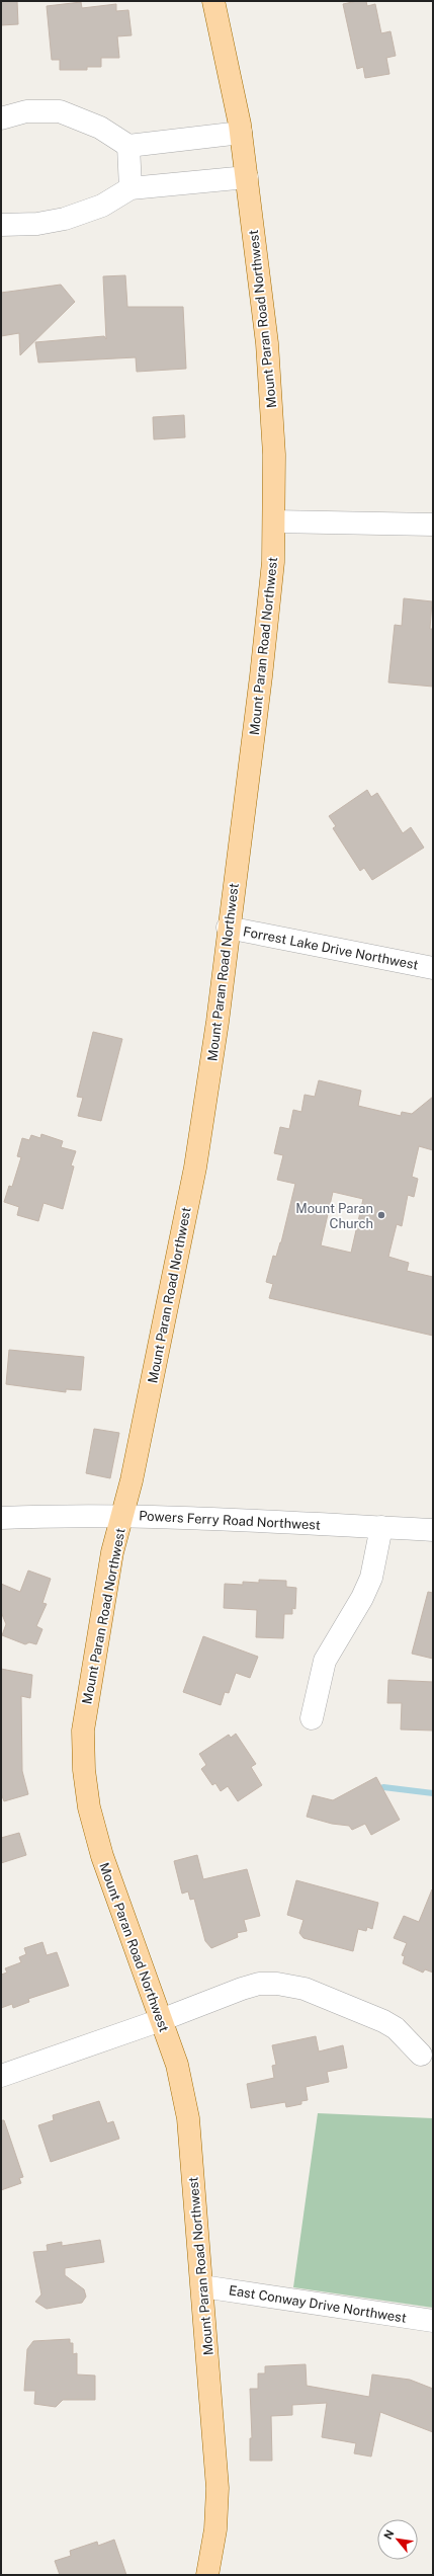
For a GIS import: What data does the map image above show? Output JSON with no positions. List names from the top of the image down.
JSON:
{
  "streets": {
    "main road": ["Mount Paran Road Northwest"],
    "street": ["Forrest Lake Drive Northwest", "Powers Ferry Road Northwest", "East Conway Drive Northwest"]
  },
  "crossings": [
    ["Mount Paran Road Northwest", "Forrest Lake Drive Northwest"],
    ["Mount Paran Road Northwest", "Powers Ferry Road Northwest"],
    ["Mount Paran Road Northwest", "East Conway Drive Northwest"]
  ],
  "places": ["Mount Paran Church"],
  "north": "top left"
}
